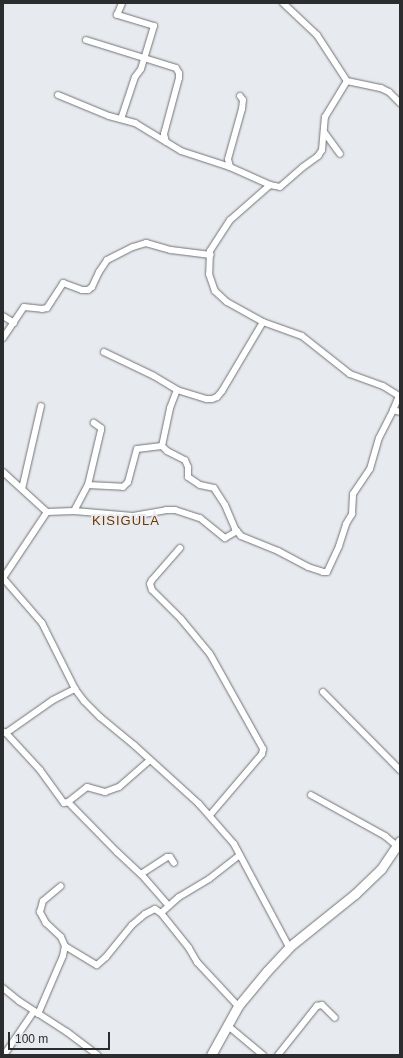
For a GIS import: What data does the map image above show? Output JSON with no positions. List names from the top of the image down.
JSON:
{
  "districts": ["KISIGULA"],
  "scale_bar": "100 m"
}
